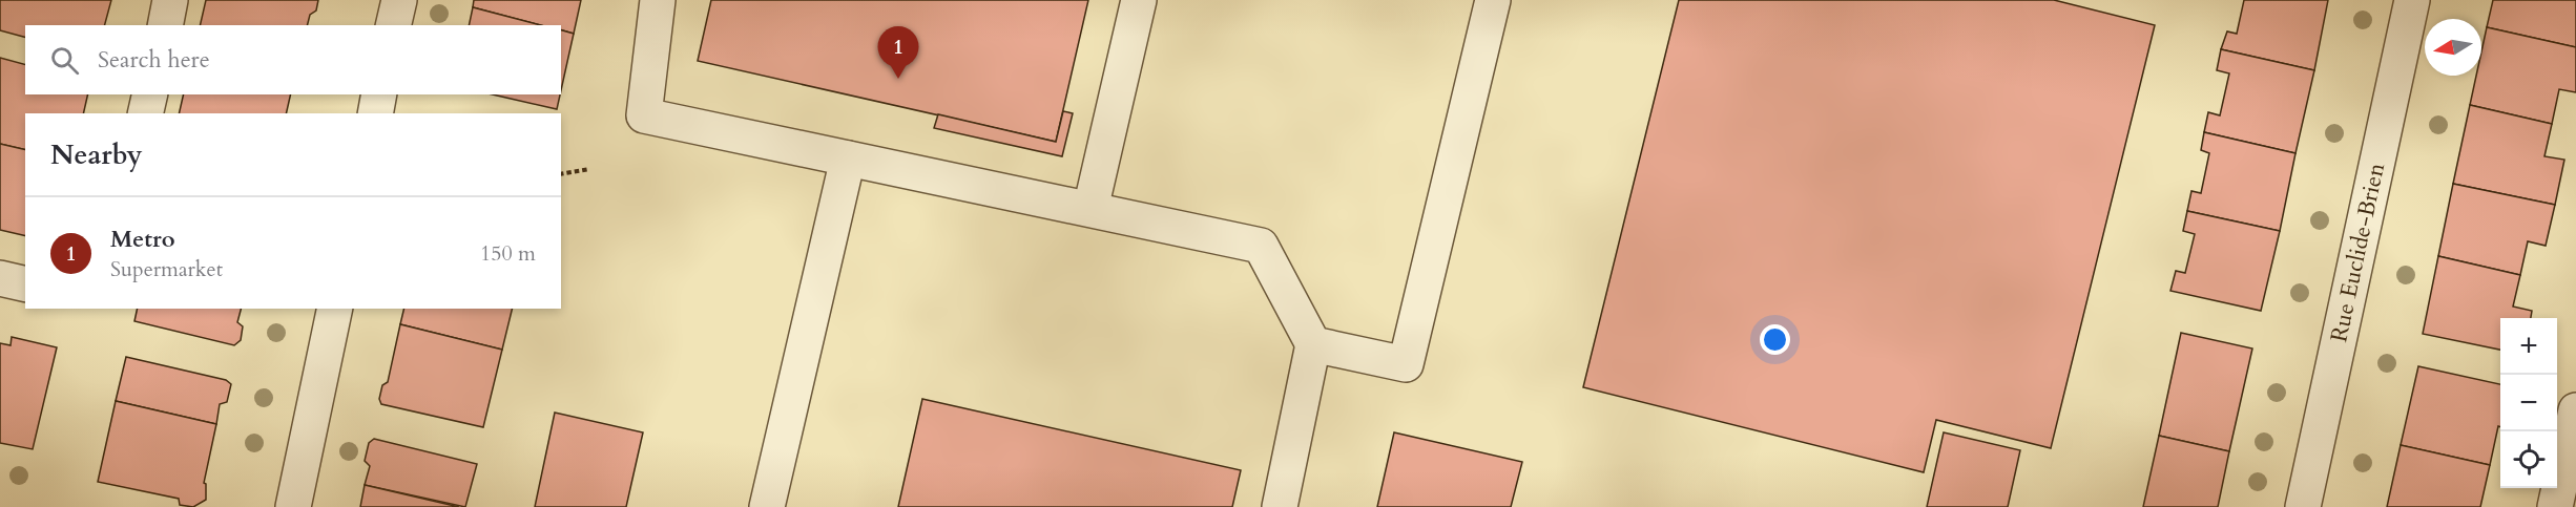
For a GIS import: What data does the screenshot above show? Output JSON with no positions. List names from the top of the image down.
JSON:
{
  "streets": {
    "street": ["Rue Euclide-Brien"]
  },
  "north": "left",
  "page": {
    "search": "Search here",
    "pins": "1",
    "heading": "Nearby",
    "list": [
      {
        "mark": "1",
        "name": "Metro",
        "note": "Supermarket",
        "value": "150 m"
      }
    ],
    "map_buttons": ["+", "−"]
  }
}
